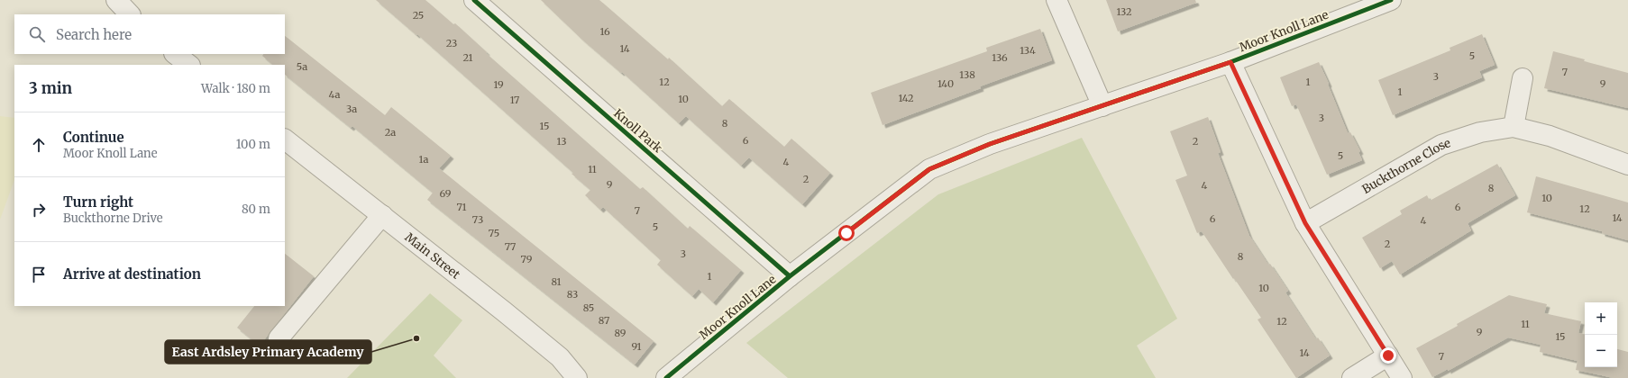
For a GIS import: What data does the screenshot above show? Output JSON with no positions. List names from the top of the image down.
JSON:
{
  "streets": {
    "street": [
      "Moor Knoll Lane",
      "Knoll Park",
      "Buckthorne Close",
      "Main Street"
    ]
  },
  "crossings": [
    ["Moor Knoll Lane", "Knoll Park"]
  ],
  "places": ["East Ardsley Primary Academy"],
  "house_numbers": [
    "132",
    "25",
    "16",
    "23",
    "14",
    "134",
    "5",
    "21",
    "136",
    "5a",
    "7",
    "138",
    "3",
    "12",
    "1",
    "140",
    "9",
    "19",
    "1",
    "4a",
    "142",
    "10",
    "17",
    "3a",
    "3",
    "8",
    "15",
    "2a",
    "6",
    "13",
    "2",
    "5",
    "1a",
    "4",
    "11",
    "2",
    "9",
    "4",
    "8",
    "69",
    "10",
    "71",
    "6",
    "12",
    "7",
    "14",
    "6",
    "73",
    "4",
    "5",
    "75",
    "2",
    "77",
    "3",
    "8",
    "79",
    "1",
    "81",
    "10",
    "83",
    "85",
    "87",
    "12",
    "11",
    "9",
    "89",
    "15",
    "91",
    "14",
    "7"
  ],
  "page": {
    "search": "Search here",
    "heading": ["3 min", "Walk · 180 m"],
    "list": [
      ["Continue", "Moor Knoll Lane", "100 m"],
      ["Turn right", "Buckthorne Drive", "80 m"],
      "Arrive at destination"
    ],
    "map_buttons": ["+", "−"]
  }
}
